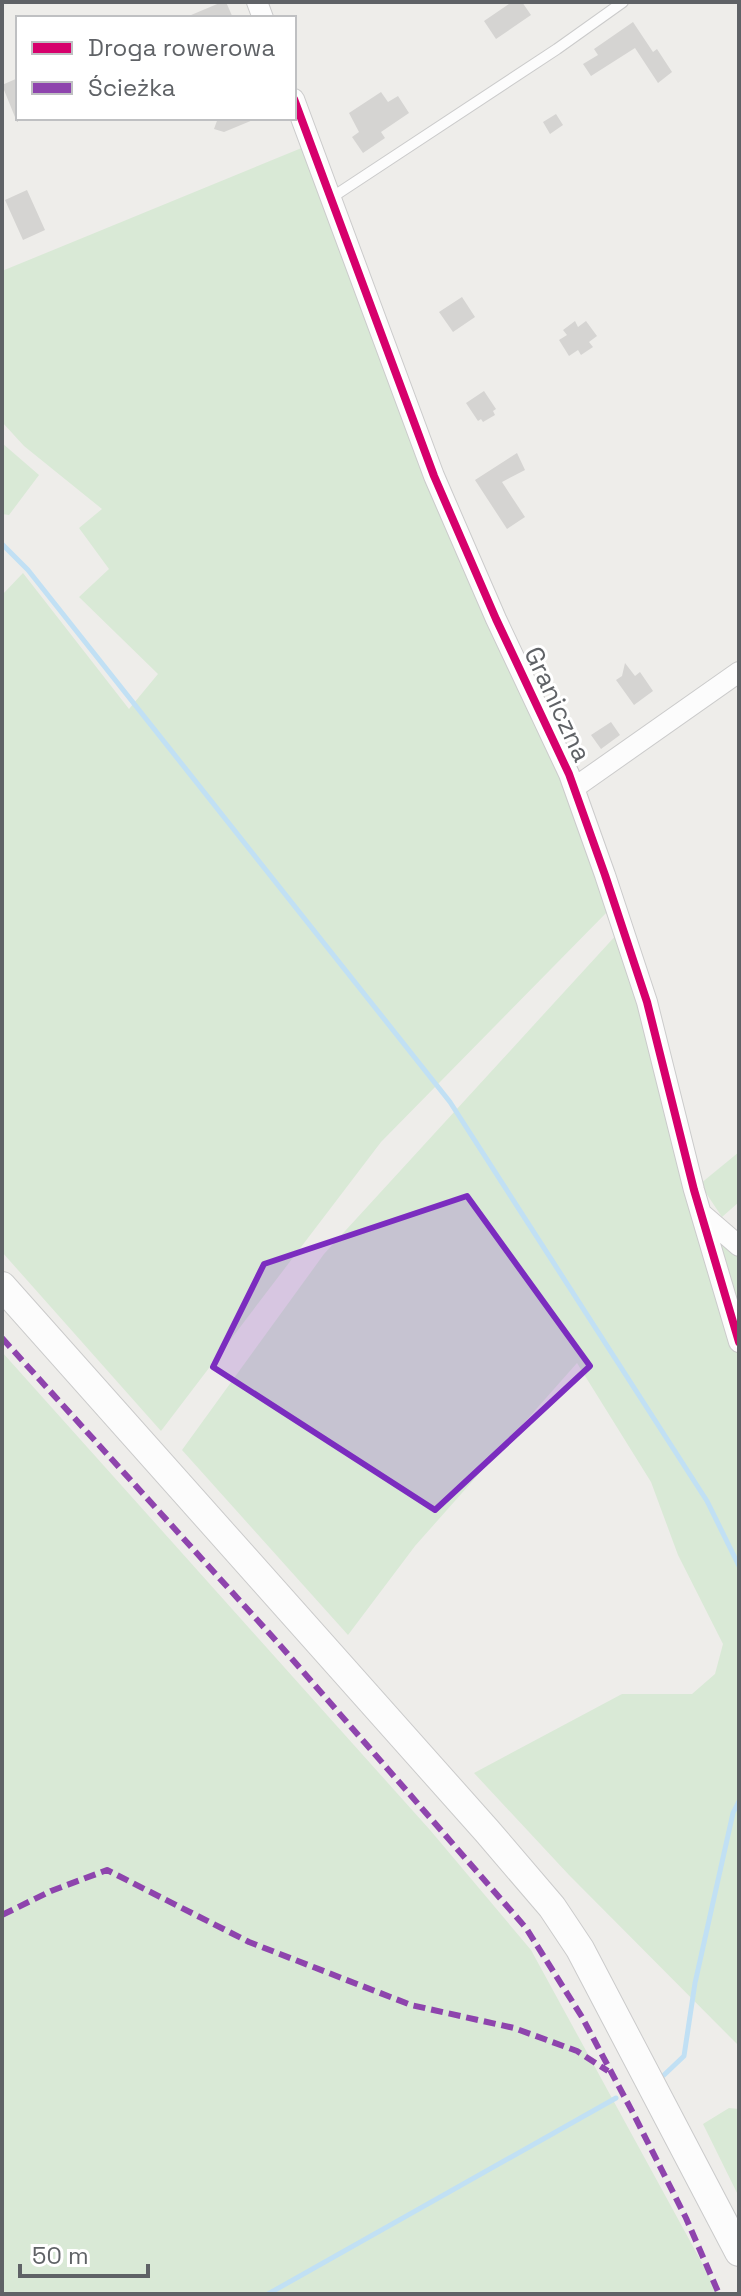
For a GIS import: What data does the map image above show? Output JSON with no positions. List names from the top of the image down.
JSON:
{
  "streets": {
    "street": ["Graniczna"]
  },
  "legend": ["Droga rowerowa", "Ścieżka"],
  "scale_bar": "50 m"
}
